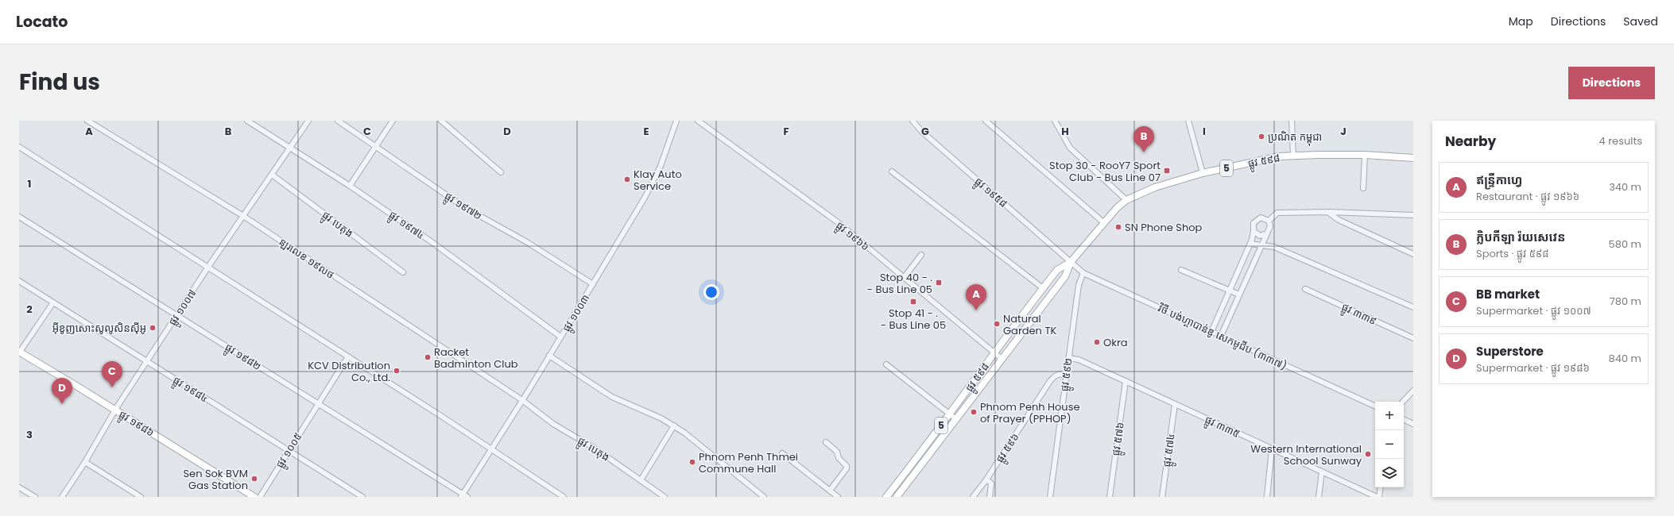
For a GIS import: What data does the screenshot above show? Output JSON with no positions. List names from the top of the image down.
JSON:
{
  "streets": {
    "main road": ["ផ្លូវ ៥៩៨", "5", "ផ្លូវ ១៩៨៦"],
    "street": [
      "ផ្លូវ ១៩៥៨",
      "ផ្លូវ ១៩៧២",
      "ផ្លូវ បេតុង",
      "ផ្លូវ ១៩៧៤",
      "ផ្លូវ ១៩៦៦",
      "ន្ឡរលេខ ១៩លថ",
      "ផ្លូវ ១០០៧",
      "ផ្លូវ ១០០៣",
      "ផ្លូវ ៣៣៩",
      "វិថី បង់ហ្គាបាន់ឌូ សេកមូជីប (៣៣៧)",
      "ផ្លូវ ១៩៨២",
      "ផ្លូវ ៥៩២",
      "ផ្លូវ ១៩៨៤",
      "ផ្លូវ ៣៣៥",
      "ផ្លូវ ៥៧៦",
      "ផ្លូវ ៥៩៦",
      "ផ្លូវ ១០០៥",
      "ផ្លូវ ៥៧៤"
    ]
  },
  "crossings": [
    ["ផ្លូវ ៥៩៨", "ផ្លូវ ១៩៥៨"],
    ["ផ្លូវ ៥៩៨", "ផ្លូវ ១៩៦៦"],
    ["ផ្លូវ ៥៩៨", "វិថី បង់ហ្គាបាន់ឌូ សេកមូជីប (៣៣៧)"],
    ["ផ្លូវ ១៩៥៨", "វិថី បង់ហ្គាបាន់ឌូ សេកមូជីប (៣៣៧)"],
    ["ផ្លូវ ១៩៧២", "ផ្លូវ ១០០៣"],
    ["ផ្លូវ បេតុង", "ន្ឡរលេខ ១៩លថ"],
    ["ផ្លូវ បេតុង", "ផ្លូវ ១០០៧"],
    ["ផ្លូវ បេតុង", "ផ្លូវ ១០០៣"],
    ["ផ្លូវ ១៩៧៤", "ផ្លូវ ១០០៧"],
    ["ផ្លូវ ១៩៧៤", "ផ្លូវ ១០០៣"],
    ["ន្ឡរលេខ ១៩លថ", "ផ្លូវ ១០០៧"],
    ["ន្ឡរលេខ ១៩លថ", "ផ្លូវ ១០០៣"],
    ["ផ្លូវ ១០០៧", "ផ្លូវ ១៩៨២"],
    ["ផ្លូវ ១០០៧", "ផ្លូវ ១៩៨៤"],
    ["ផ្លូវ ១០០៧", "ផ្លូវ ១៩៨៦"],
    ["ផ្លូវ ១០០៣", "ផ្លូវ ១៩៨២"],
    ["វិថី បង់ហ្គាបាន់ឌូ សេកមូជីប (៣៣៧)", "ផ្លូវ ៥៩២"],
    ["ផ្លូវ ១៩៨២", "ផ្លូវ ១០០៥"],
    ["ផ្លូវ ៥៩២", "ផ្លូវ ៣៣៥"],
    ["ផ្លូវ ៥៩២", "ផ្លូវ ៥៩៦"],
    ["ផ្លូវ ១៩៨៤", "ផ្លូវ ១០០៥"],
    ["ផ្លូវ ៣៣៥", "ផ្លូវ ៥៧៦"],
    ["ផ្លូវ ៣៣៥", "ផ្លូវ ៥៧៤"]
  ],
  "places": {
    "other": [
      "ប្រណិត កម្ពុជា",
      "Klay Auto Service",
      "SN Phone Shop",
      "Natural Garden TK",
      "អ៊ីខូញសោះសូលូសិនស៊ីអូ",
      "Okra",
      "Racket Badminton Club",
      "KCV Distribution Co., Ltd.",
      "Phnom Penh House of Prayer (PPHOP)",
      "Western International School Sunway",
      "Phnom Penh Thmei Commune Hall",
      "Sen Sok BVM Gas Station"
    ],
    "transit": ["Stop 30 - RooY7 Sport Club - Bus Line 07", "Stop 40 - . - Bus Line 05", "Stop 41 - . - Bus Line 05"]
  },
  "page": {
    "header": "Locato",
    "nav": ["Map", "Directions", "Saved"],
    "title": "Find us",
    "buttons": "Directions",
    "heading": ["Nearby", "4 results"],
    "pins": [
      "B",
      "A",
      "C",
      "D"
    ],
    "list": [
      {
        "mark": "A",
        "name": "ឥន្ទ្រីកាហ្វេ",
        "note": "Restaurant · ផ្លូវ ១៩៦៦",
        "value": "340 m"
      },
      {
        "mark": "B",
        "name": "ក្លិបកីឡា រ៉យសេវេន",
        "note": "Sports · ផ្លូវ ៥៩៨",
        "value": "580 m"
      },
      {
        "mark": "C",
        "name": "BB market",
        "note": "Supermarket · ផ្លូវ ១០០៧",
        "value": "780 m"
      },
      {
        "mark": "D",
        "name": "Superstore",
        "note": "Supermarket · ផ្លូវ ១៩៨៦",
        "value": "840 m"
      }
    ],
    "map_buttons": ["+", "−"]
  },
  "grid": {
    "columns": [
      "A",
      "B",
      "C",
      "D",
      "E",
      "F",
      "G",
      "H",
      "I",
      "J"
    ],
    "rows": ["1", "2", "3"]
  }
}
